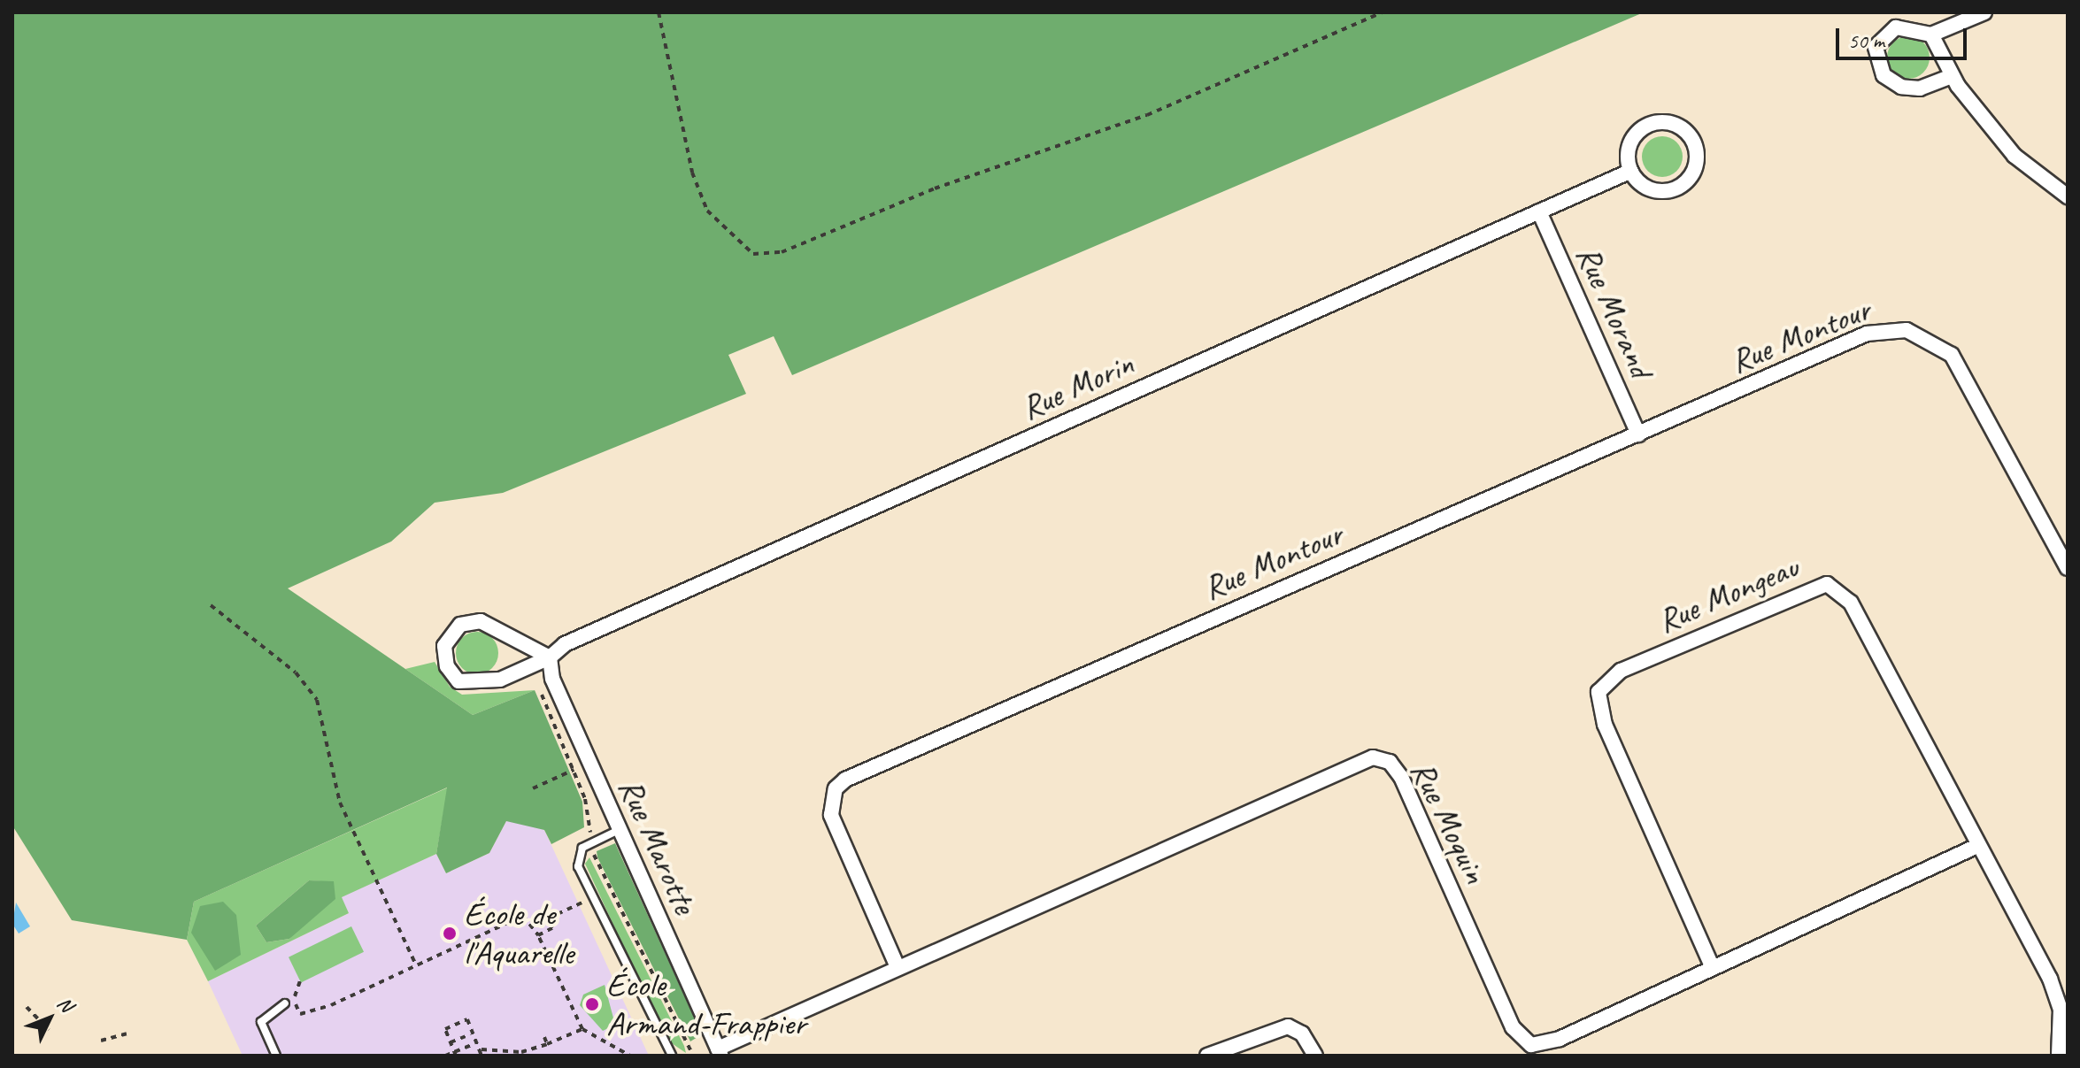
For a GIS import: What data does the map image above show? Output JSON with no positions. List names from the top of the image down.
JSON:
{
  "streets": {
    "street": [
      "Rue Morand",
      "Rue Montour",
      "Rue Morin",
      "Rue Mongeau",
      "Rue Moquin",
      "Rue Marotte"
    ]
  },
  "crossings": [
    ["Rue Morand", "Rue Montour"],
    ["Rue Morand", "Rue Morin"],
    ["Rue Montour", "Rue Moquin"],
    ["Rue Morin", "Rue Marotte"],
    ["Rue Mongeau", "Rue Moquin"],
    ["Rue Moquin", "Rue Marotte"]
  ],
  "places": ["École de l'Aquarelle", "École Armand-Frappier"],
  "scale_bar": "50 m",
  "north": "top right"
}
